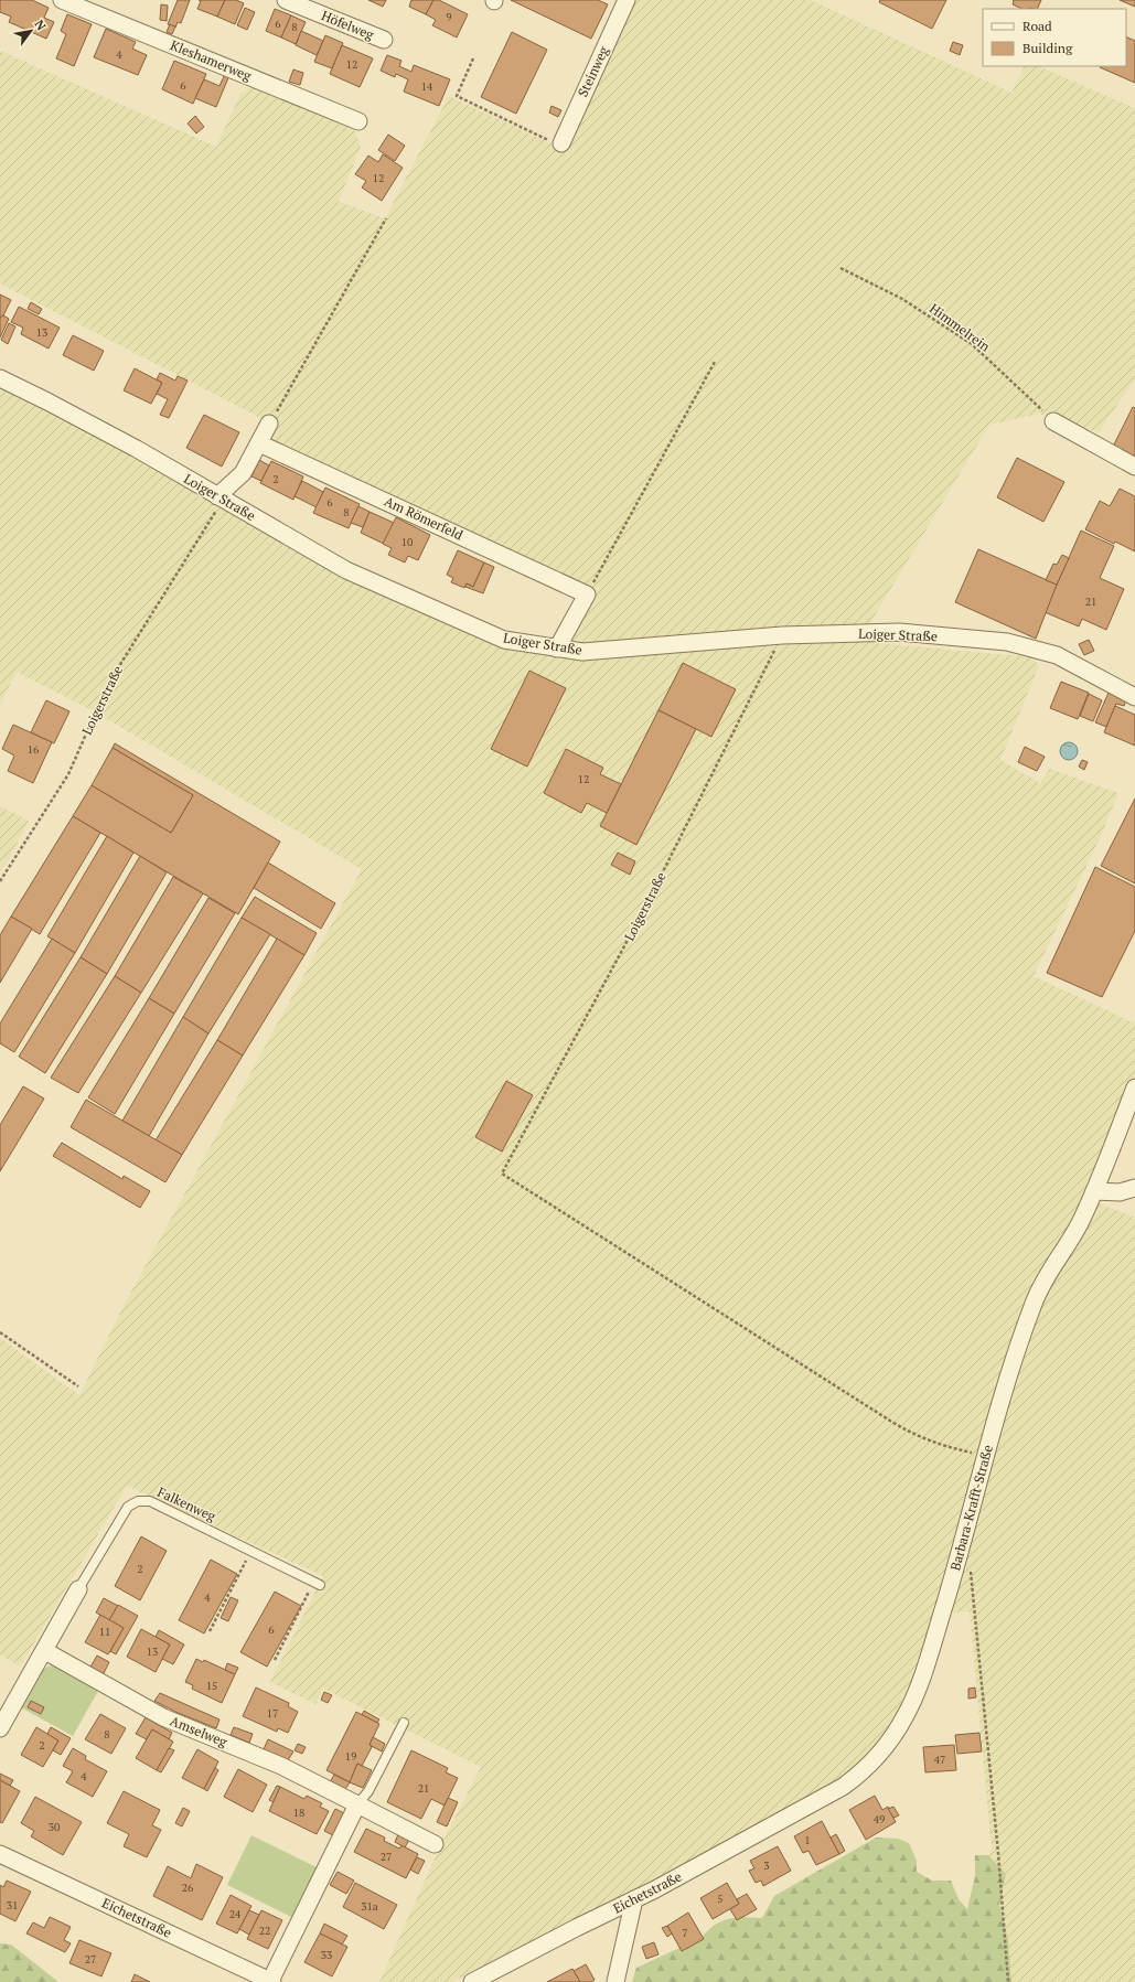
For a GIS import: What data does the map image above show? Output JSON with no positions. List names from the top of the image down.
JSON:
{
  "streets": {
    "street": [
      "Höfelweg",
      "Kleshamerweg",
      "Steinweg",
      "Loiger Straße",
      "Am Römerfeld",
      "Barbara-Krafft-Straße",
      "Amselweg",
      "Eichetstraße"
    ],
    "lane": ["Falkenweg"],
    "path": ["Himmelrein", "Loigerstraße"]
  },
  "crossings": [
    ["Loiger Straße", "Loigerstraße"],
    ["Loigerstraße", "Barbara-Krafft-Straße"],
    ["Barbara-Krafft-Straße", "Eichetstraße"]
  ],
  "house_numbers": [
    "9",
    "6",
    "8",
    "4",
    "12",
    "6",
    "14",
    "12",
    "13",
    "2",
    "6",
    "8",
    "10",
    "21",
    "16",
    "12",
    "2",
    "4",
    "6",
    "11",
    "13",
    "15",
    "17",
    "8",
    "2",
    "19",
    "47",
    "4",
    "21",
    "18",
    "49",
    "30",
    "1",
    "27",
    "3",
    "26",
    "5",
    "31",
    "31a",
    "24",
    "22",
    "7",
    "33",
    "27"
  ],
  "legend": ["Road", "Building"],
  "north": "top right"
}
